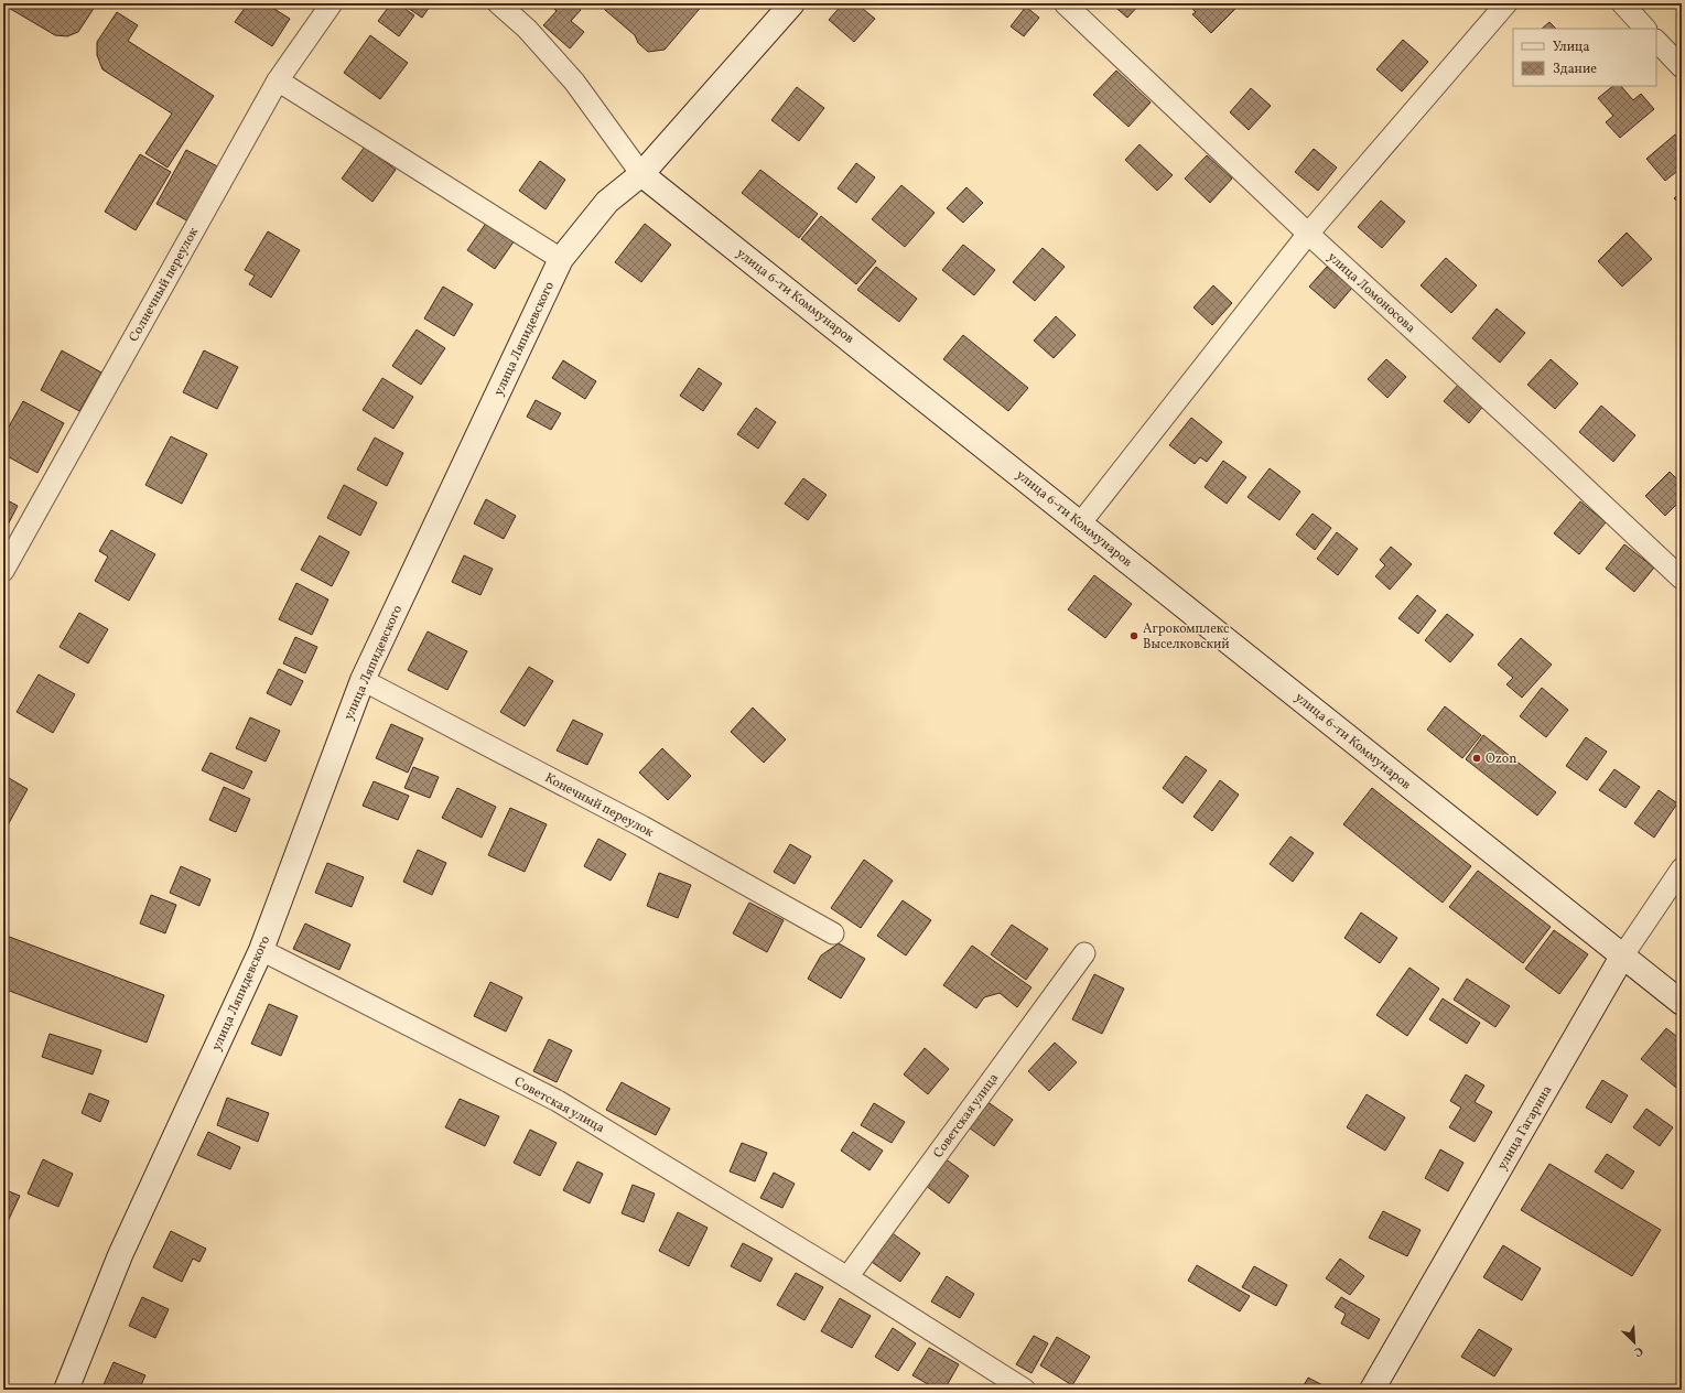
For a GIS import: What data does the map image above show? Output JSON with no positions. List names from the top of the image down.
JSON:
{
  "streets": {
    "main road": ["улица 6-ти Коммунаров", "улица Ляпидевского", "улица Гагарина"],
    "street": [
      "Солнечный переулок",
      "улица Ломоносова",
      "Конечный переулок",
      "Советская улица"
    ]
  },
  "crossings": [
    ["улица 6-ти Коммунаров", "улица Ляпидевского"],
    ["улица 6-ти Коммунаров", "улица Гагарина"],
    ["улица Ляпидевского", "Конечный переулок"],
    ["улица Ляпидевского", "Советская улица"]
  ],
  "places": ["Агрокомплекс Выселковский", "Ozon"],
  "legend": ["Улица", "Здание"],
  "north": "bottom right"
}
